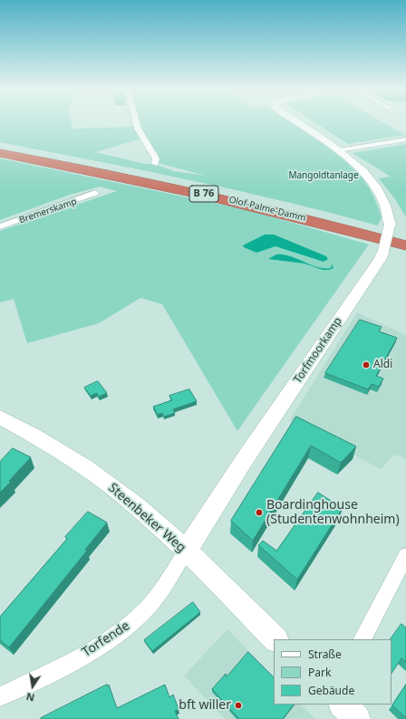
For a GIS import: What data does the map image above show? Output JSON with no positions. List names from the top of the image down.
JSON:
{
  "streets": {
    "highway": ["B 76", "Olof-Palme-Damm"],
    "street": [
      "Bremerskamp",
      "Torfmoorkamp",
      "Steenbeker Weg",
      "Torfende"
    ]
  },
  "crossings": [
    ["Torfmoorkamp", "Steenbeker Weg"],
    ["Torfmoorkamp", "Torfende"],
    ["Steenbeker Weg", "Torfende"]
  ],
  "parks": ["Mangoldtanlage"],
  "places": ["Aldi", "Boardinghouse (Studentenwohnheim)", "bft willer"],
  "legend": ["Straße", "Park", "Gebäude"],
  "north": "bottom"
}
